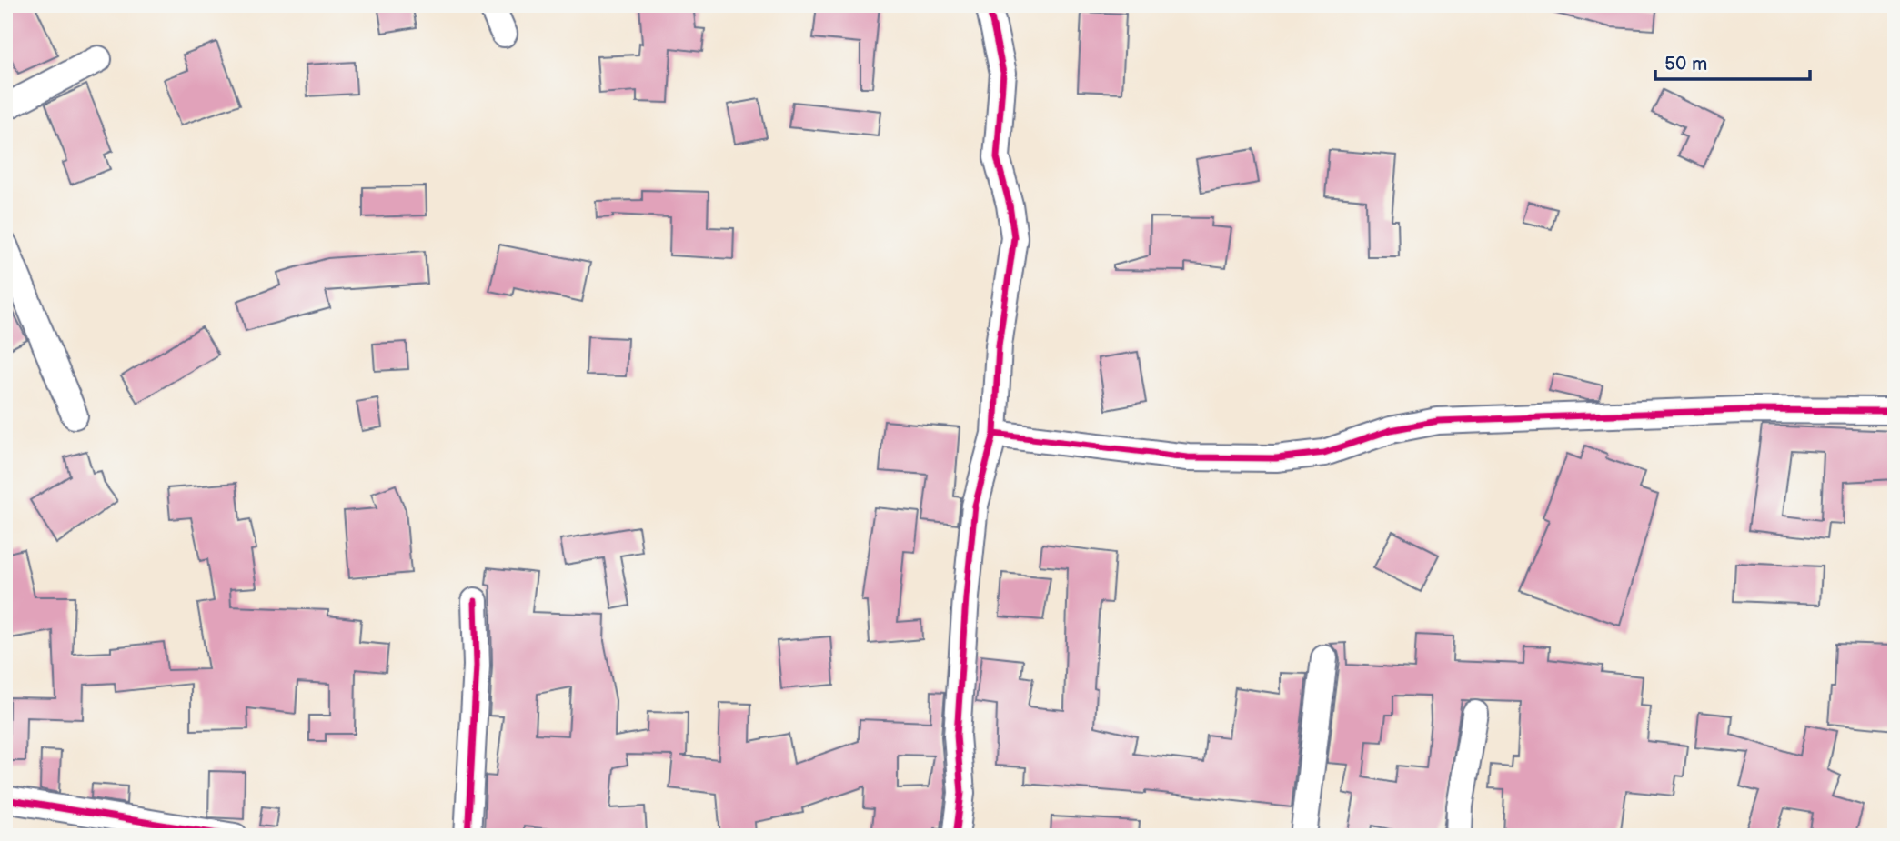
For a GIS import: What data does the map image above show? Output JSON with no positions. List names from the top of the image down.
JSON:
{
  "scale_bar": "50 m"
}
